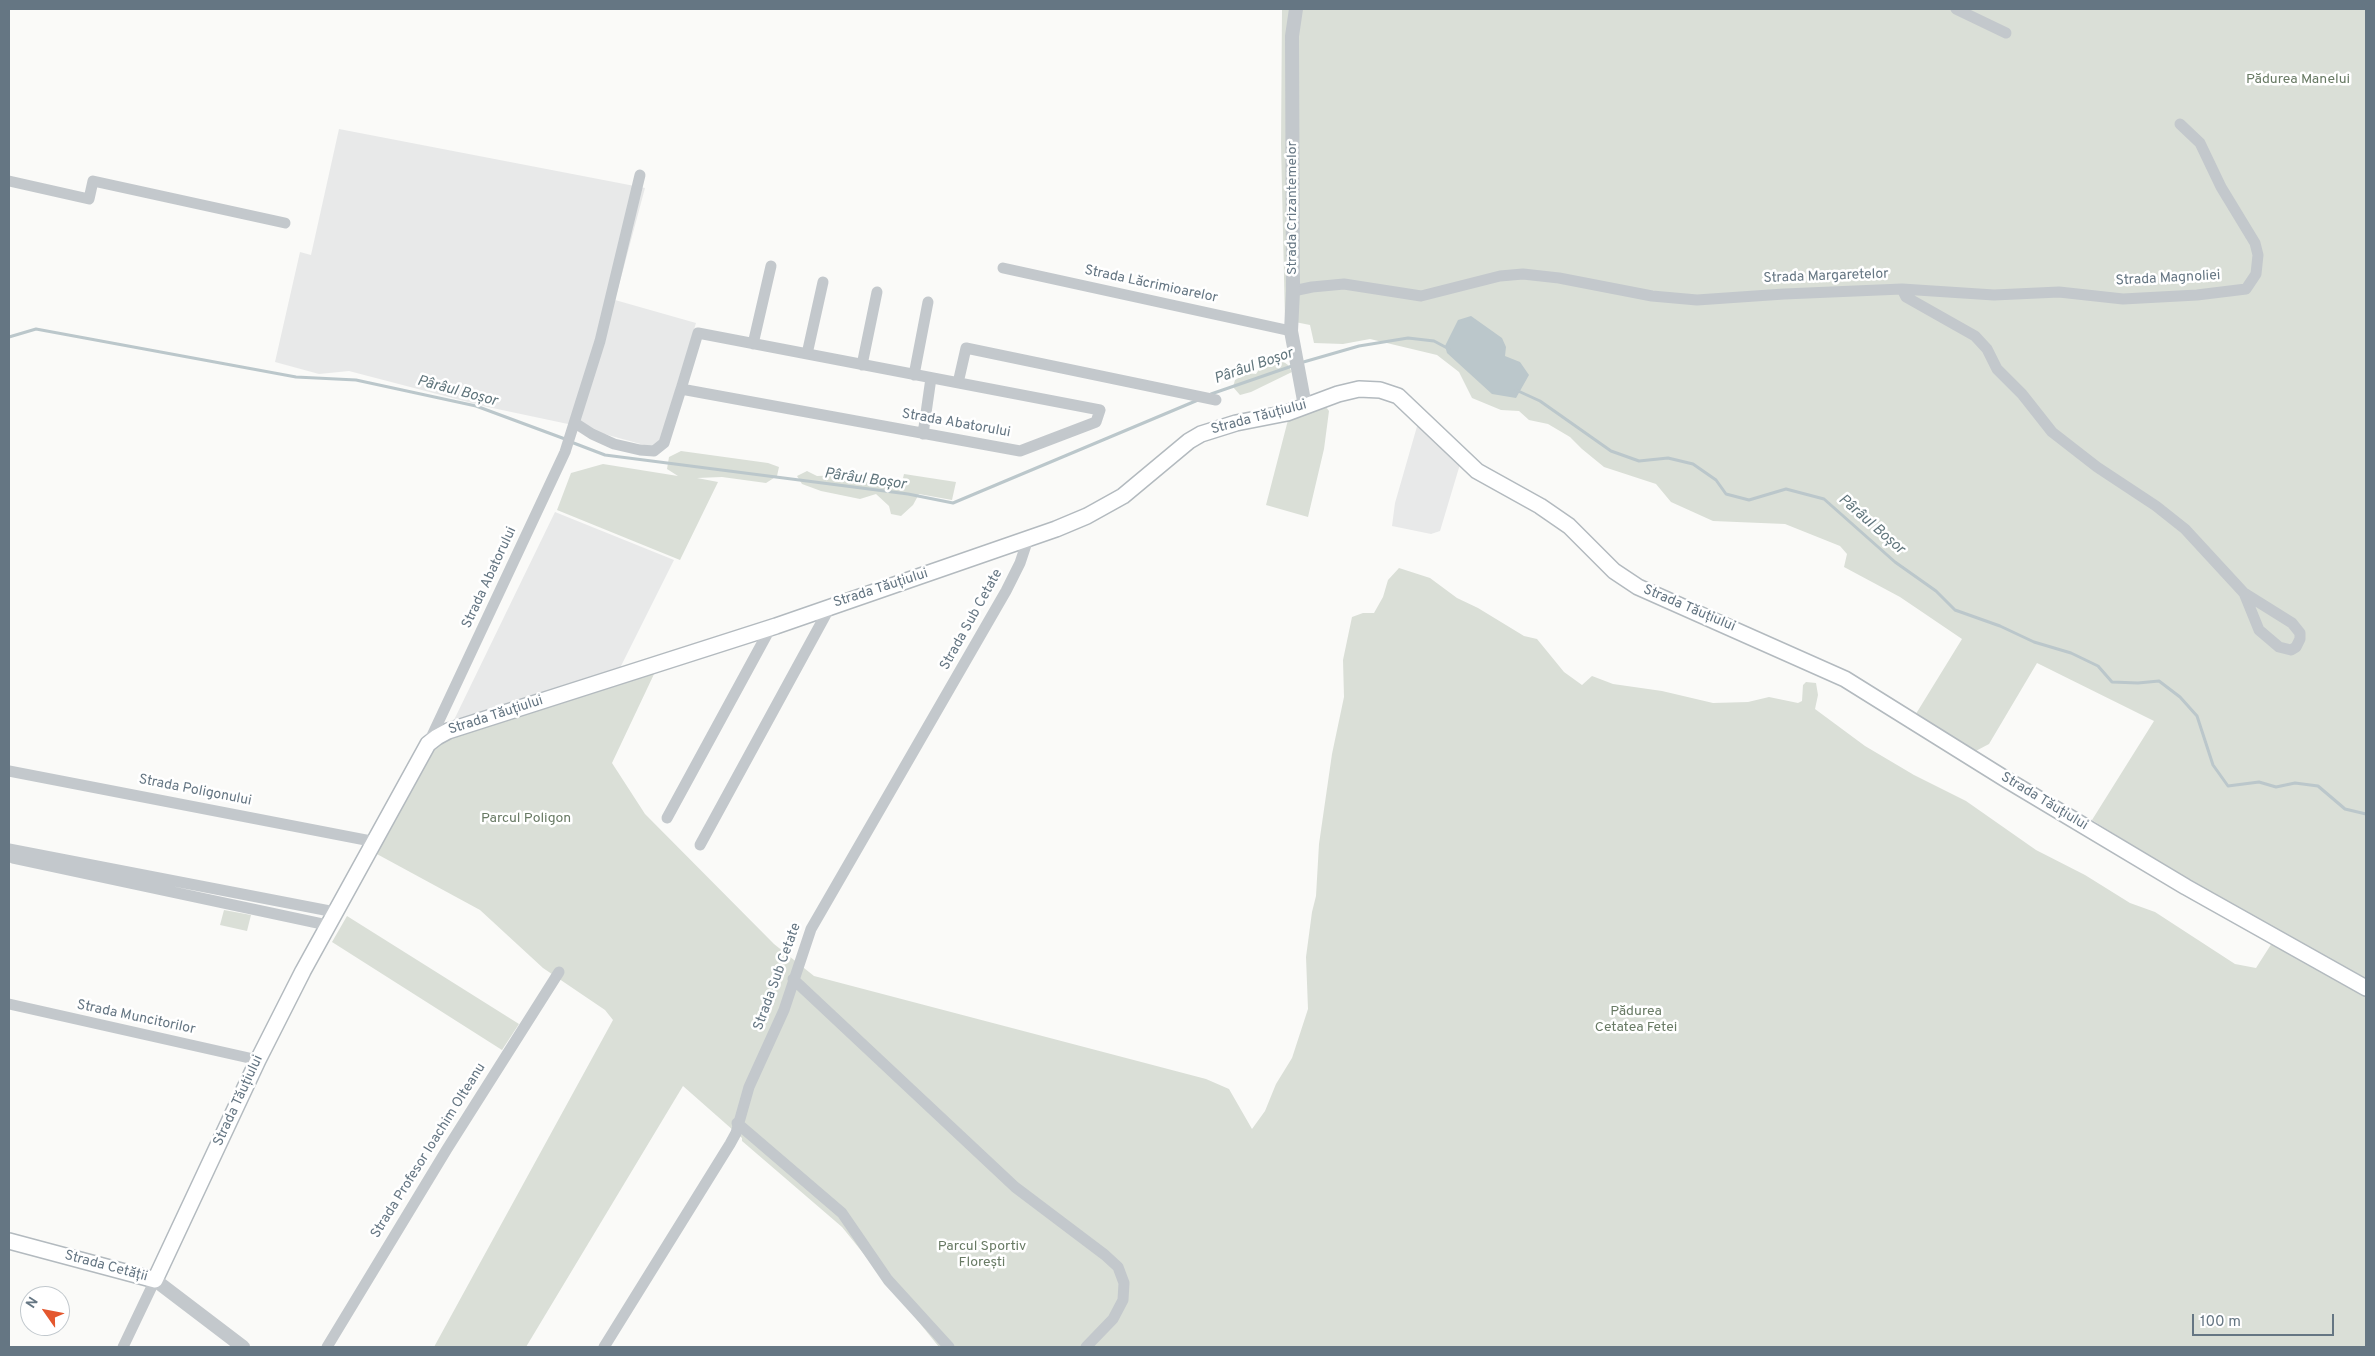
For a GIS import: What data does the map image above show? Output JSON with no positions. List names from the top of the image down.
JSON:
{
  "streets": {
    "main road": ["Strada Tăuțiului", "Strada Cetății"],
    "street": [
      "Strada Crizantemelor",
      "Strada Margaretelor",
      "Strada Magnoliei",
      "Strada Lăcrimioarelor",
      "Strada Abatorului",
      "Strada Sub Cetate",
      "Strada Poligonului",
      "Strada Muncitorilor",
      "Strada Profesor Ioachim Olteanu"
    ]
  },
  "crossings": [
    ["Strada Crizantemelor", "Strada Margaretelor"],
    ["Strada Crizantemelor", "Strada Lăcrimioarelor"],
    ["Strada Crizantemelor", "Strada Tăuțiului"],
    ["Strada Margaretelor", "Strada Magnoliei"],
    ["Strada Tăuțiului", "Strada Abatorului"],
    ["Strada Tăuțiului", "Strada Sub Cetate"],
    ["Strada Tăuțiului", "Strada Poligonului"],
    ["Strada Tăuțiului", "Strada Muncitorilor"],
    ["Strada Tăuțiului", "Strada Cetății"]
  ],
  "water": ["Pârâul Boșor"],
  "parks": [
    "Pădurea Manelui",
    "Parcul Poligon",
    "Pădurea Cetatea Fetei",
    "Parcul Sportiv Florești"
  ],
  "scale_bar": "100 m",
  "north": "top left"
}
